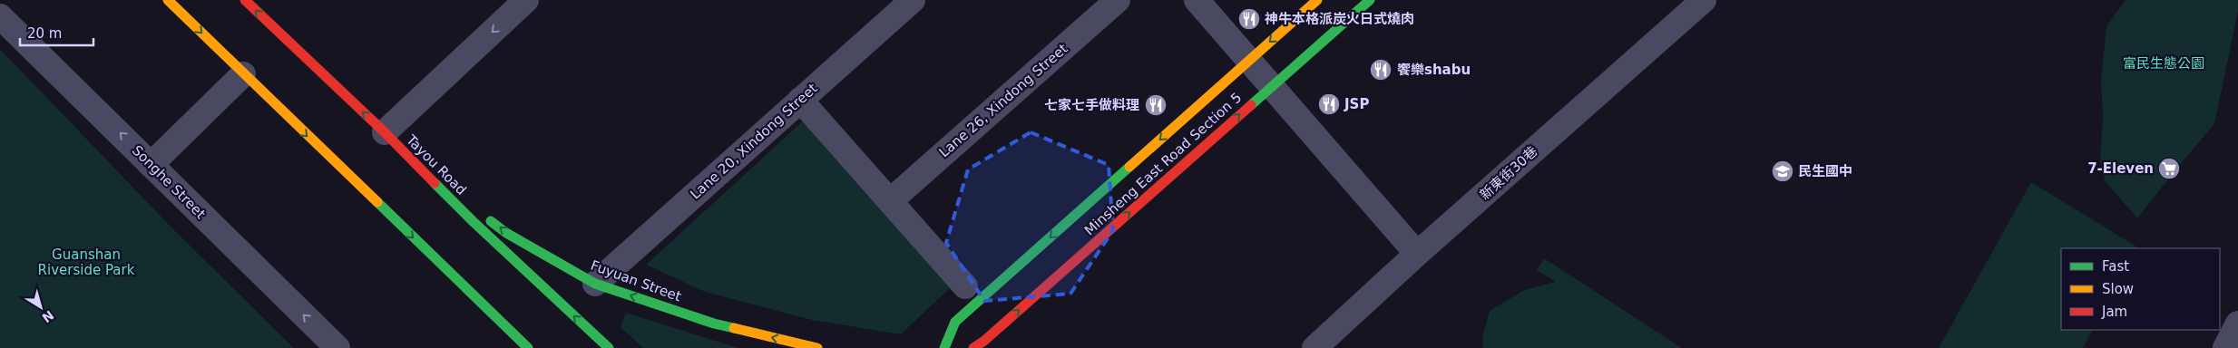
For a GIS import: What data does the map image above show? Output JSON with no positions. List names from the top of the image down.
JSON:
{
  "streets": {
    "street": [
      "Lane 26, Xindong Street",
      "Lane 20, Xindong Street",
      "Minsheng East Road Section 5",
      "Tayou Road",
      "新東街30巷",
      "Songhe Street",
      "Fuyuan Street"
    ]
  },
  "crossings": [
    ["Lane 20, Xindong Street", "Fuyuan Street"],
    ["Tayou Road", "Fuyuan Street"]
  ],
  "parks": ["富民生態公園", "Guanshan Riverside Park"],
  "places": {
    "restaurant": [
      "神牛本格派炭火日式燒肉",
      "饗樂shabu",
      "JSP",
      "七家七手做料理"
    ],
    "supermarket": ["7-Eleven"],
    "school or university": ["民生國中"]
  },
  "legend": ["Fast", "Slow", "Jam"],
  "scale_bar": "20 m",
  "north": "bottom right"
}
